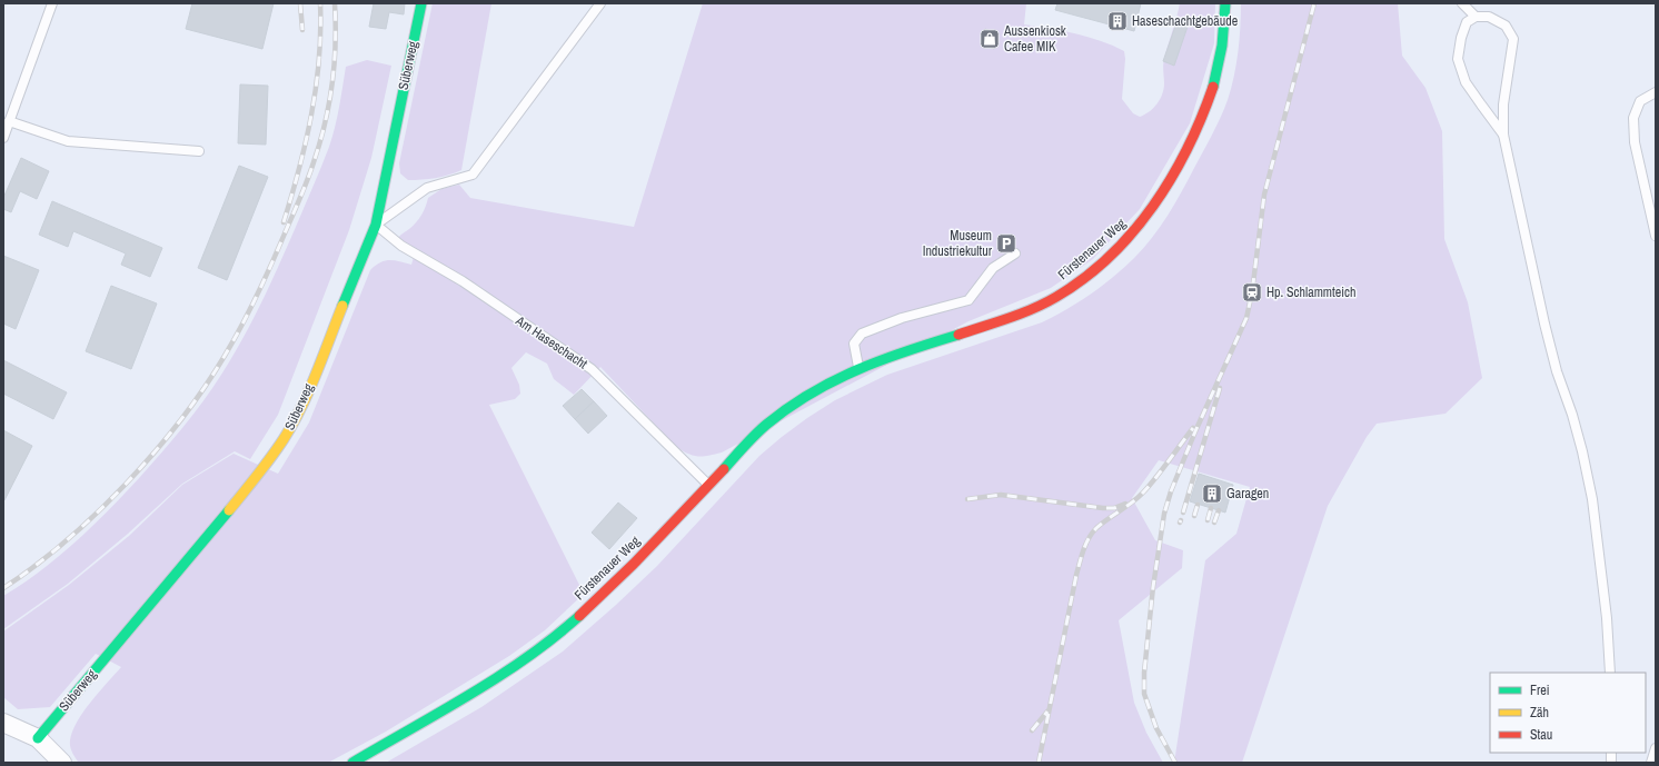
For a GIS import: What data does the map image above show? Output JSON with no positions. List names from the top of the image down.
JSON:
{
  "streets": {
    "street": ["Süberweg", "Fürstenauer Weg"],
    "lane": ["Am Haseschacht"]
  },
  "crossings": [
    ["Süberweg", "Am Haseschacht"],
    ["Fürstenauer Weg", "Am Haseschacht"]
  ],
  "places": {
    "building": ["Haseschachtgebäude", "Garagen"],
    "shop": ["Aussenkiosk Cafee MIK"],
    "parking": ["Museum Industriekultur"],
    "station": ["Hp. Schlammteich"]
  },
  "legend": ["Frei", "Zäh", "Stau"]
}
